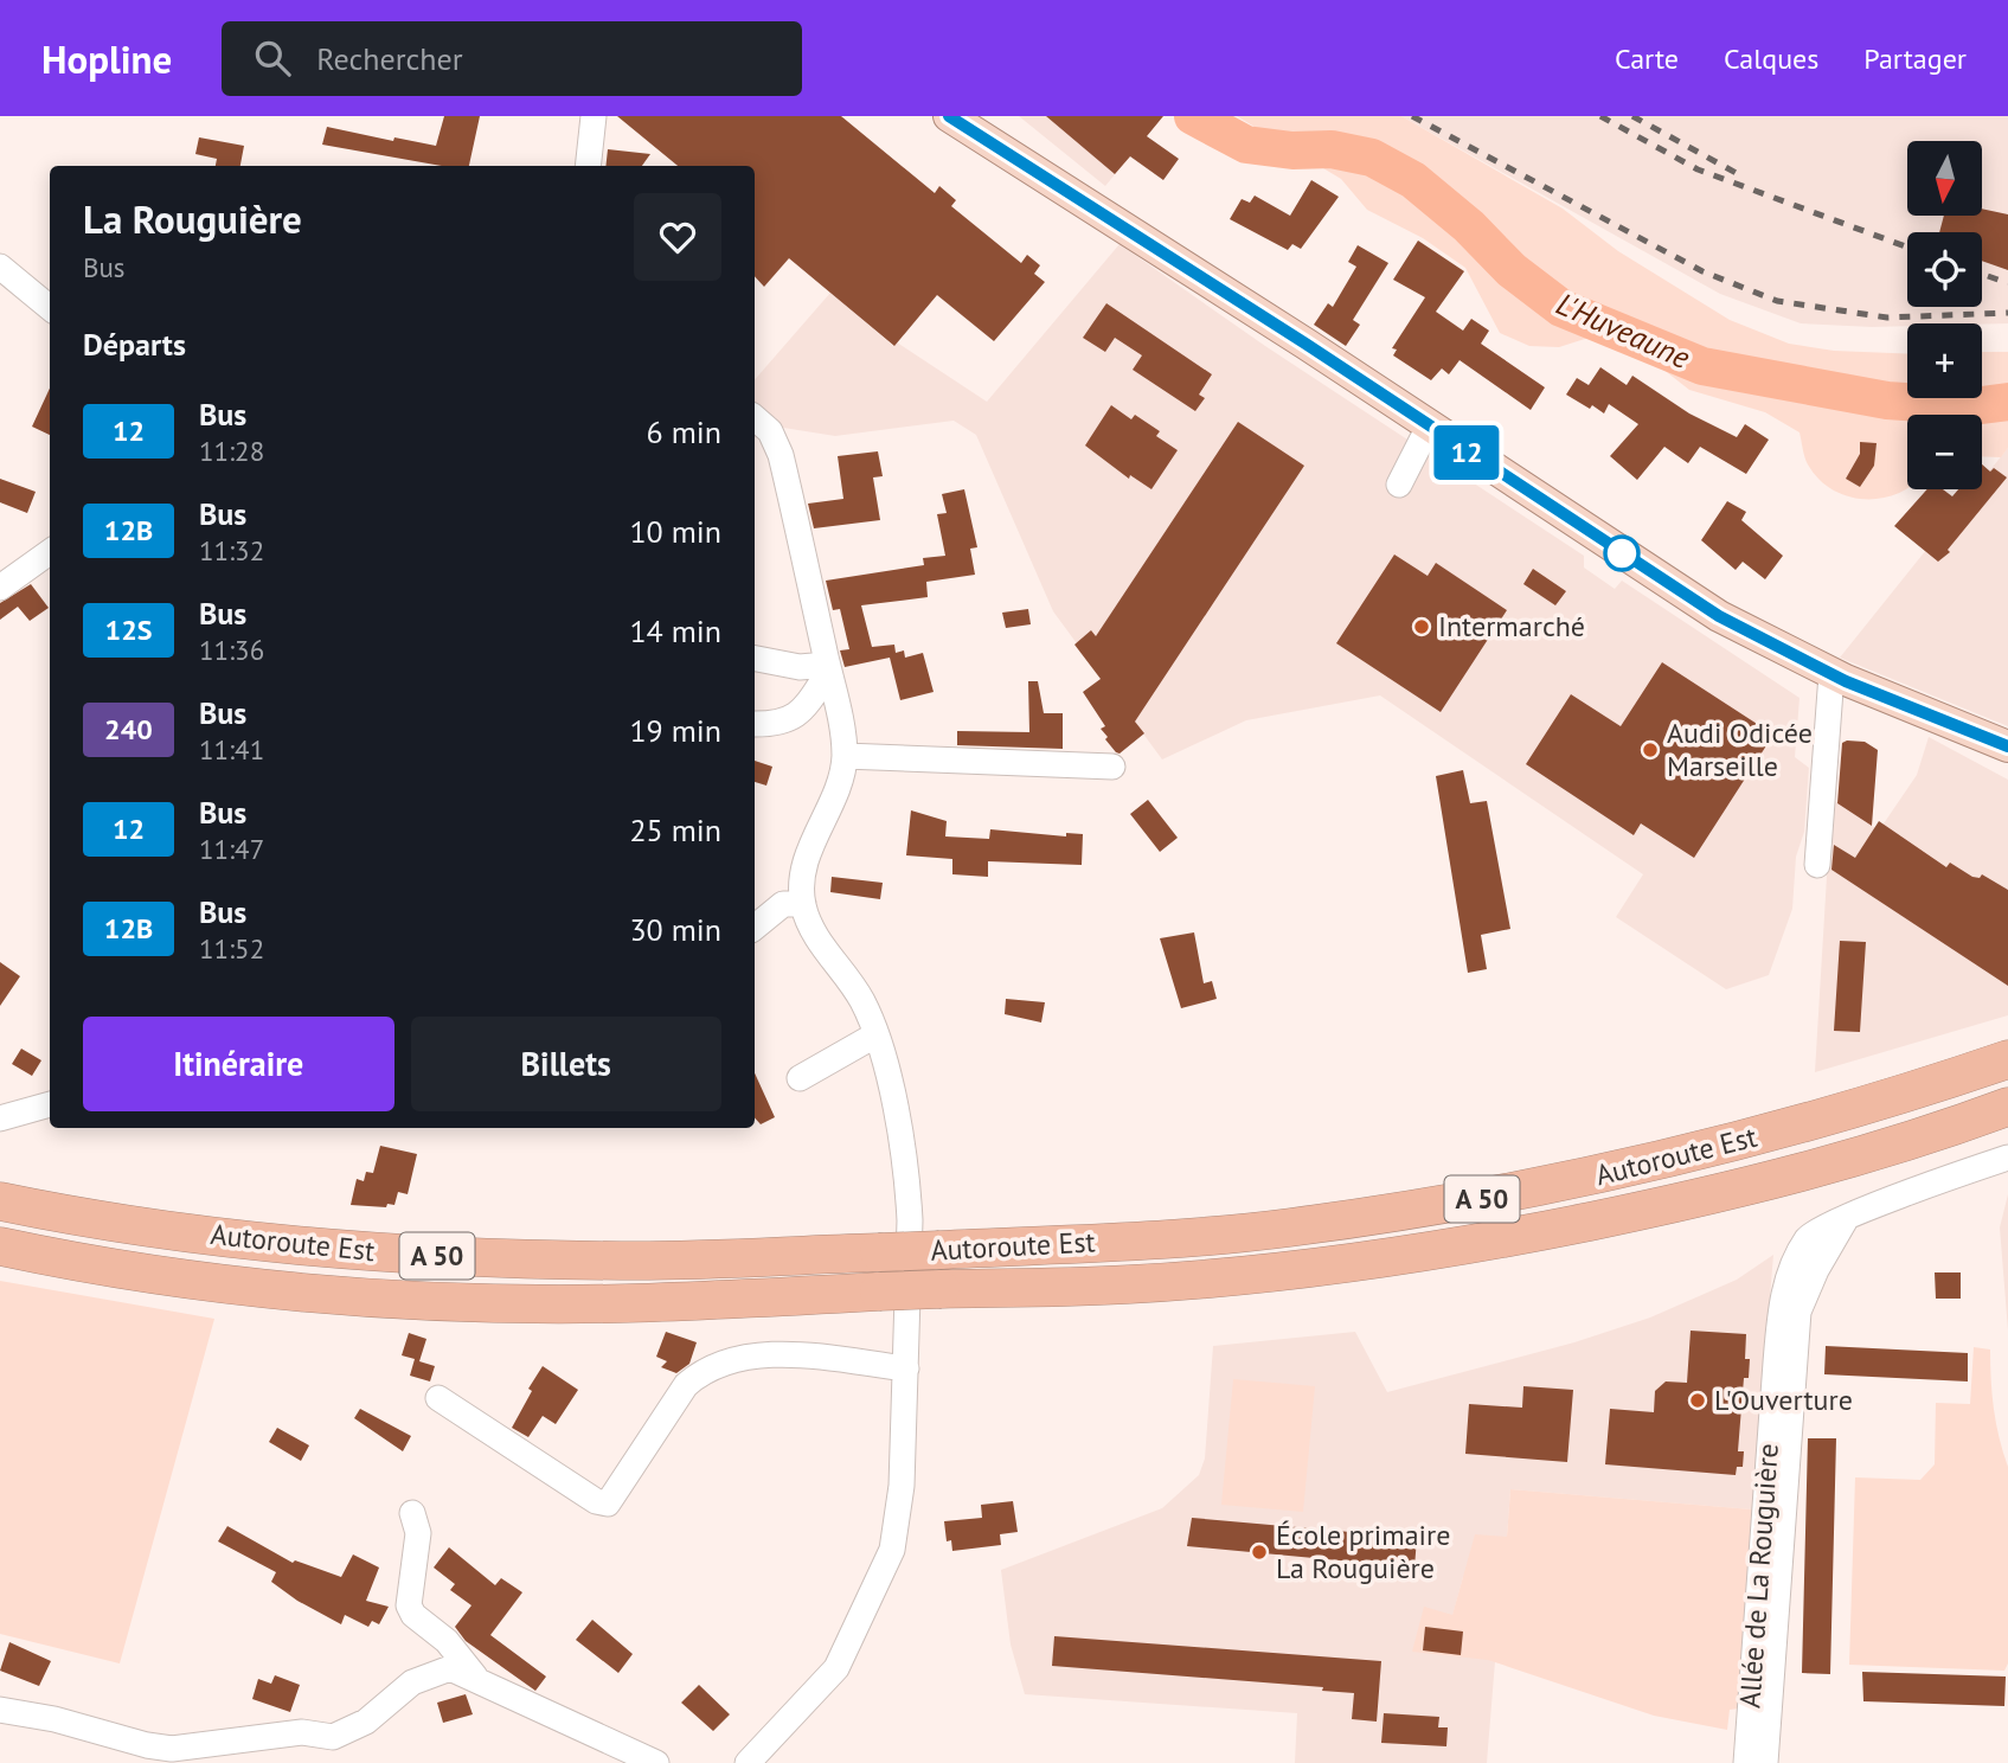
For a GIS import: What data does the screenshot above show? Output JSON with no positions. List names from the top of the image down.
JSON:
{
  "streets": {
    "highway": ["Autoroute Est", "A 50"],
    "street": ["Allée de La Rouguière"]
  },
  "water": ["L'Huveaune"],
  "places": [
    "Intermarché",
    "Audi Odicée Marseille",
    "L'Ouverture",
    "École primaire La Rouguière"
  ],
  "lines": ["bus line 12"],
  "north": "bottom",
  "page": {
    "header": "Hopline",
    "search": "Rechercher",
    "nav": ["Carte", "Calques", "Partager"],
    "on_map": "12",
    "map_buttons": ["+", "−"],
    "heading": [
      ["La Rouguière", "Bus"],
      "Départs"
    ],
    "list": [
      {
        "mark": "12",
        "name": "Bus",
        "note": "11:28",
        "value": "6 min"
      },
      {
        "mark": "12B",
        "name": "Bus",
        "note": "11:32",
        "value": "10 min"
      },
      {
        "mark": "12S",
        "name": "Bus",
        "note": "11:36",
        "value": "14 min"
      },
      {
        "mark": "240",
        "name": "Bus",
        "note": "11:41",
        "value": "19 min"
      },
      {
        "mark": "12",
        "name": "Bus",
        "note": "11:47",
        "value": "25 min"
      },
      {
        "mark": "12B",
        "name": "Bus",
        "note": "11:52",
        "value": "30 min"
      }
    ],
    "buttons": ["Itinéraire", "Billets"]
  }
}
